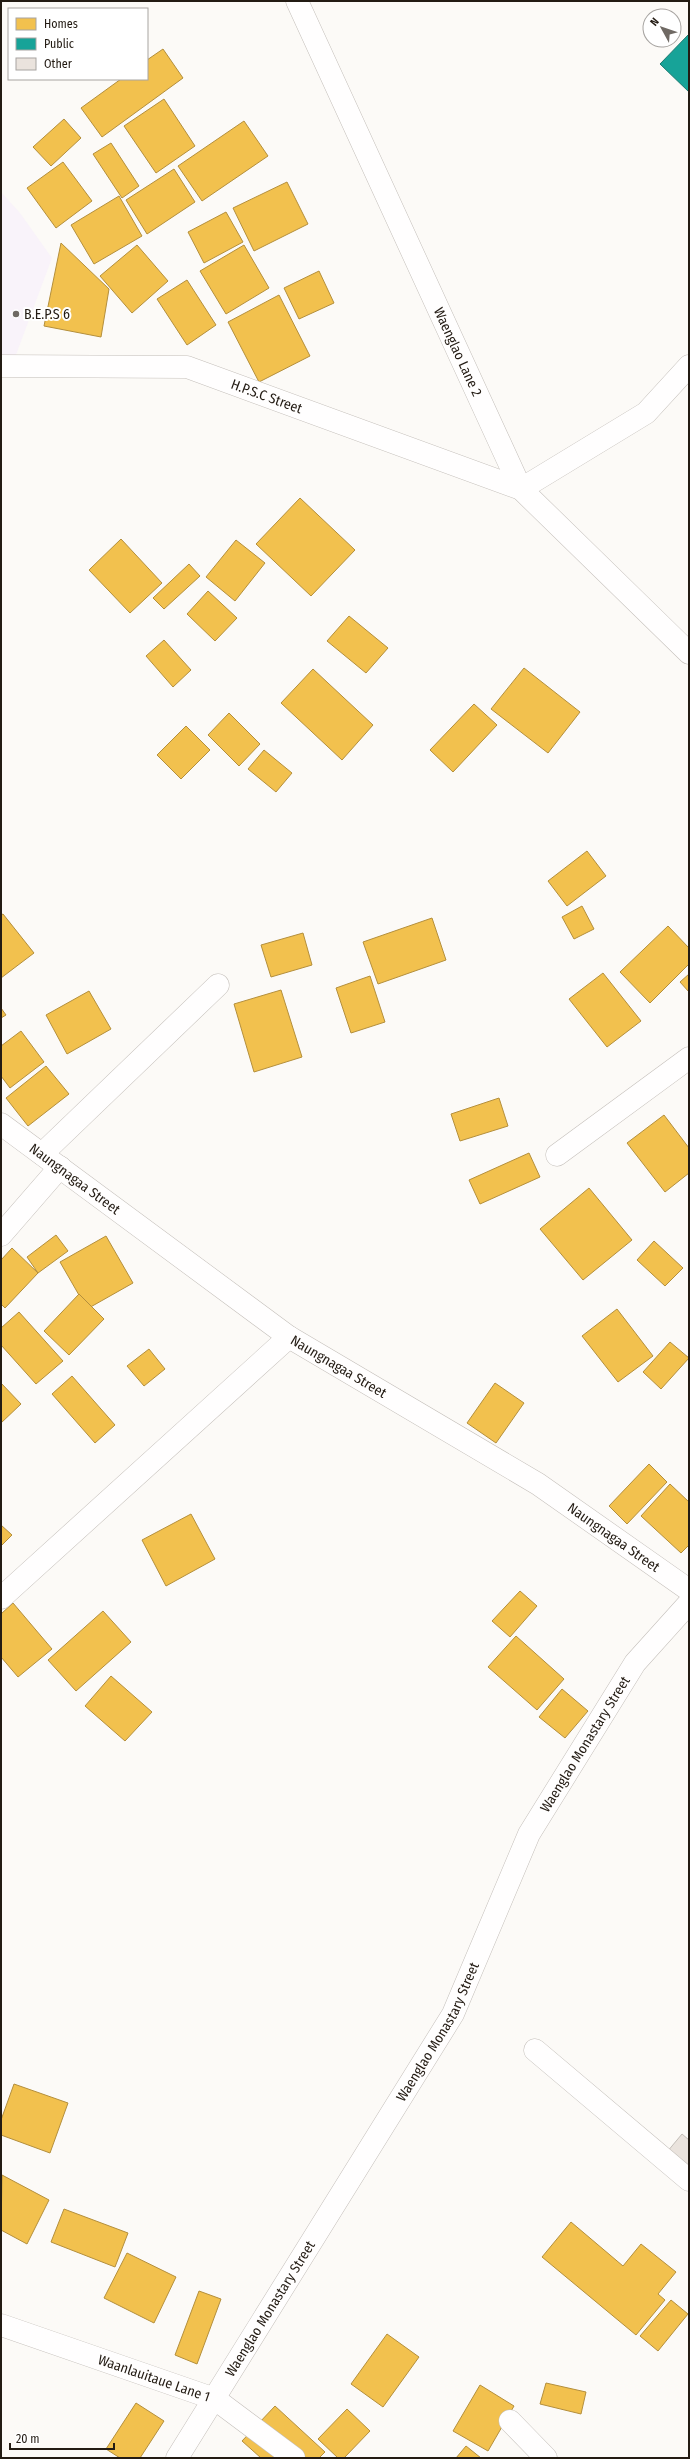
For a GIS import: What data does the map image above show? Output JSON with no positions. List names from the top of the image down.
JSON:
{
  "streets": {
    "street": [
      "Waenglao Lane 2",
      "H.P.S.C Street",
      "Naungnagaa Street",
      "Waenglao Monastary Street",
      "Waanlauitaue Lane 1"
    ]
  },
  "crossings": [
    ["Waenglao Lane 2", "H.P.S.C Street"],
    ["Waenglao Monastary Street", "Waanlauitaue Lane 1"]
  ],
  "places": ["B.E.P.S 6"],
  "legend": ["Homes", "Public", "Other"],
  "scale_bar": "20 m",
  "north": "top left"
}
